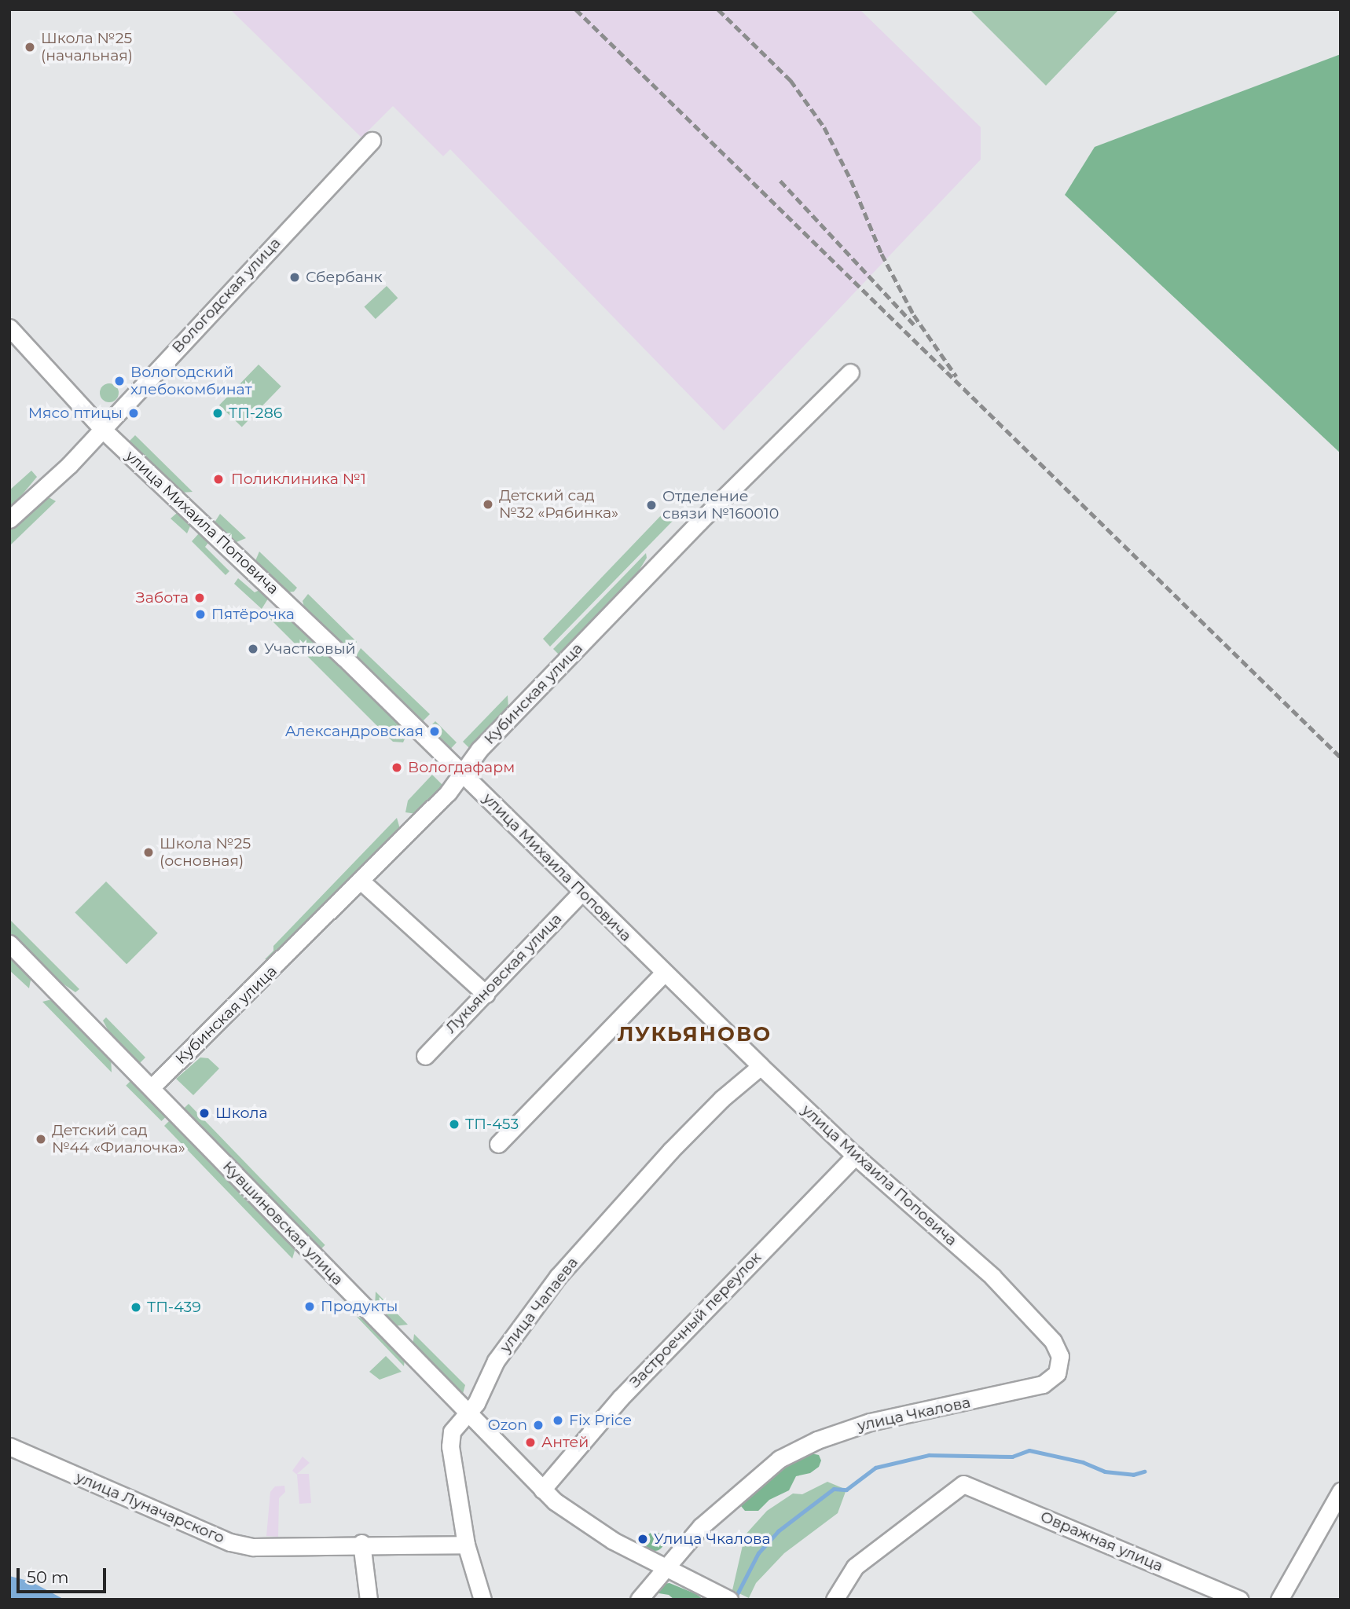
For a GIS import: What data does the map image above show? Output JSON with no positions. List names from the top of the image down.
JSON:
{
  "streets": {
    "street": [
      "Вологодская улица",
      "улица Михаила Поповича",
      "Кубинская улица",
      "Лукьяновская улица",
      "Кувшиновская улица",
      "улица Чапаева",
      "Застроечный переулок",
      "улица Чкалова",
      "улица Луначарского",
      "Овражная улица"
    ]
  },
  "crossings": [
    ["Вологодская улица", "улица Михаила Поповича"],
    ["улица Михаила Поповича", "Кубинская улица"],
    ["улица Михаила Поповича", "Лукьяновская улица"],
    ["улица Михаила Поповича", "улица Чапаева"],
    ["улица Михаила Поповича", "Застроечный переулок"],
    ["улица Михаила Поповича", "улица Чкалова"],
    ["Кубинская улица", "Кувшиновская улица"],
    ["Кувшиновская улица", "улица Чапаева"],
    ["Кувшиновская улица", "Застроечный переулок"],
    ["Кувшиновская улица", "улица Чкалова"],
    ["улица Чапаева", "улица Луначарского"]
  ],
  "districts": ["ЛУКЬЯНОВО"],
  "places": [
    "Школа №25 (начальная)",
    "Сбербанк",
    "Вологодский хлебокомбинат",
    "Мясо птицы",
    "ТП-286",
    "Поликлиника №1",
    "Детский сад №32 «Рябинка»",
    "Отделение связи №160010",
    "Забота",
    "Пятёрочка",
    "Участковый",
    "Александровская",
    "Вологдафарм",
    "Школа №25 (основная)",
    "Школа",
    "ТП-453",
    "Детский сад №44 «Фиалочка»",
    "Продукты",
    "ТП-439",
    "Fix Price",
    "Ozon",
    "Антей",
    "Улица Чкалова"
  ],
  "scale_bar": "50 m"
}
